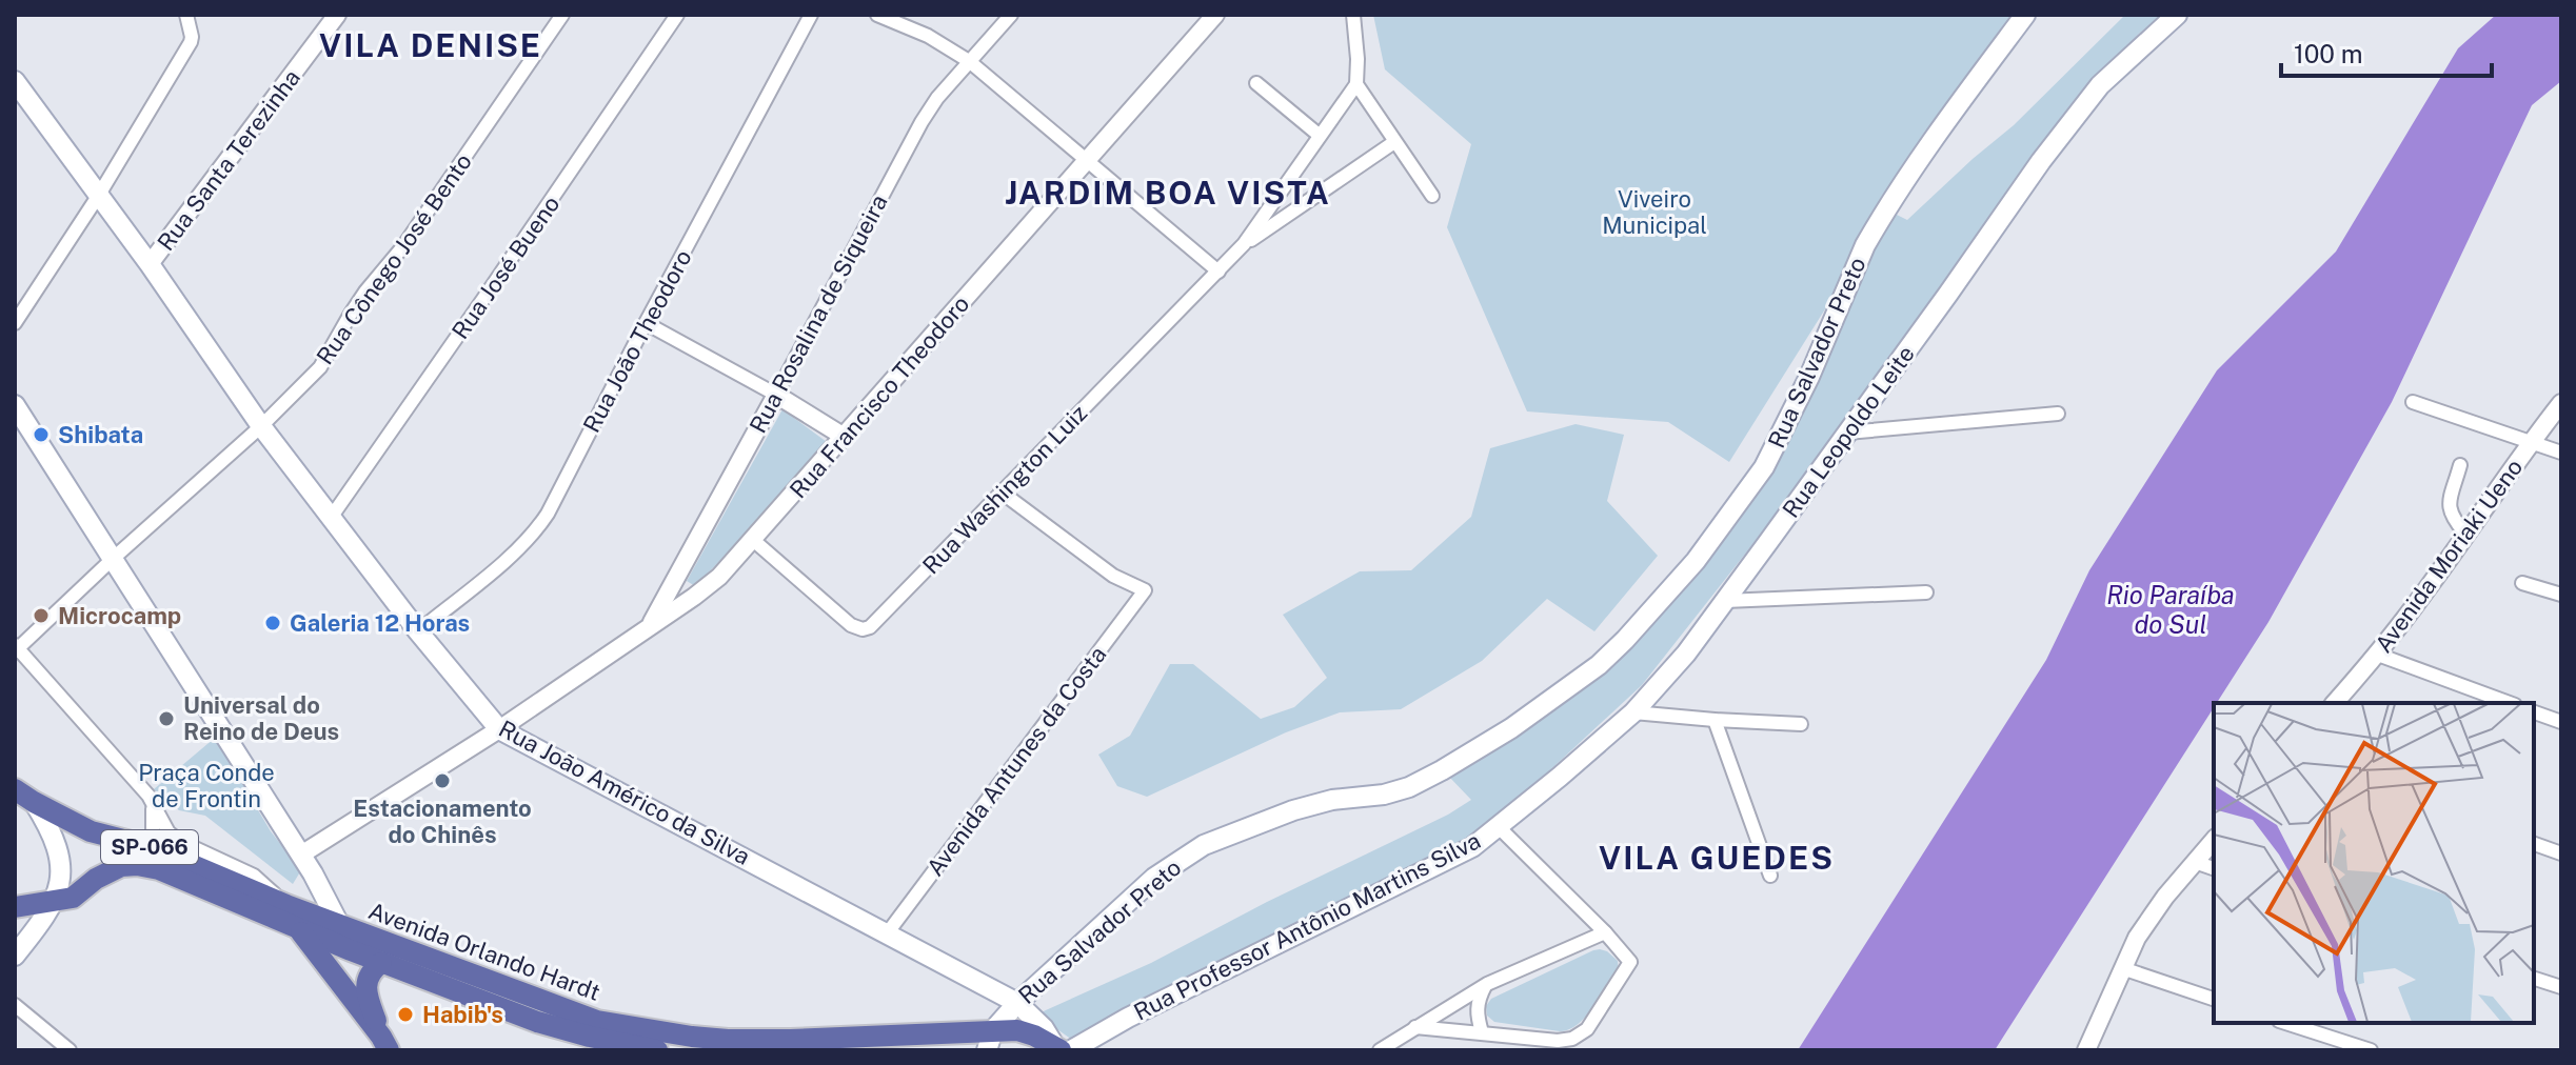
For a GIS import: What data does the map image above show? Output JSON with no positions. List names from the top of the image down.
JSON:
{
  "streets": {
    "main road": [
      "Rua Salvador Preto",
      "Rua Leopoldo Leite",
      "Rua João Américo da Silva",
      "SP-066",
      "Rua Professor Antônio Martins Silva",
      "Avenida Orlando Hardt"
    ],
    "street": [
      "Rua Santa Terezinha",
      "Rua Cônego José Bento",
      "Rua José Bueno",
      "Rua Rosalina de Siqueira",
      "Rua João Theodoro",
      "Rua Francisco Theodoro",
      "Rua Washington Luiz",
      "Avenida Moriaki Ueno",
      "Avenida Antunes da Costa"
    ]
  },
  "crossings": [
    ["Rua Santa Terezinha", "Rua João Américo da Silva"],
    ["Rua Cônego José Bento", "Rua João Américo da Silva"],
    ["Rua José Bueno", "Rua João Américo da Silva"],
    ["Rua Rosalina de Siqueira", "Rua Francisco Theodoro"],
    ["Rua João Theodoro", "Rua João Américo da Silva"],
    ["Rua Salvador Preto", "Rua João Américo da Silva"],
    ["Rua Salvador Preto", "Avenida Orlando Hardt"],
    ["Rua Francisco Theodoro", "Rua Washington Luiz"],
    ["Rua Francisco Theodoro", "Rua João Américo da Silva"],
    ["Rua Leopoldo Leite", "Rua Professor Antônio Martins Silva"],
    ["Rua Washington Luiz", "Avenida Antunes da Costa"],
    ["Avenida Antunes da Costa", "Rua João Américo da Silva"],
    ["Rua João Américo da Silva", "Rua Professor Antônio Martins Silva"],
    ["Rua João Américo da Silva", "Avenida Orlando Hardt"],
    ["Rua Professor Antônio Martins Silva", "Avenida Orlando Hardt"]
  ],
  "districts": ["VILA DENISE", "JARDIM BOA VISTA", "VILA GUEDES"],
  "water": ["Rio Paraíba do Sul"],
  "parks": ["Viveiro Municipal", "Praça Conde de Frontin"],
  "places": [
    "Shibata",
    "Microcamp",
    "Galeria 12 Horas",
    "Universal do Reino de Deus",
    "Estacionamento do Chinês",
    "Habib's"
  ],
  "scale_bar": "100 m"
}
